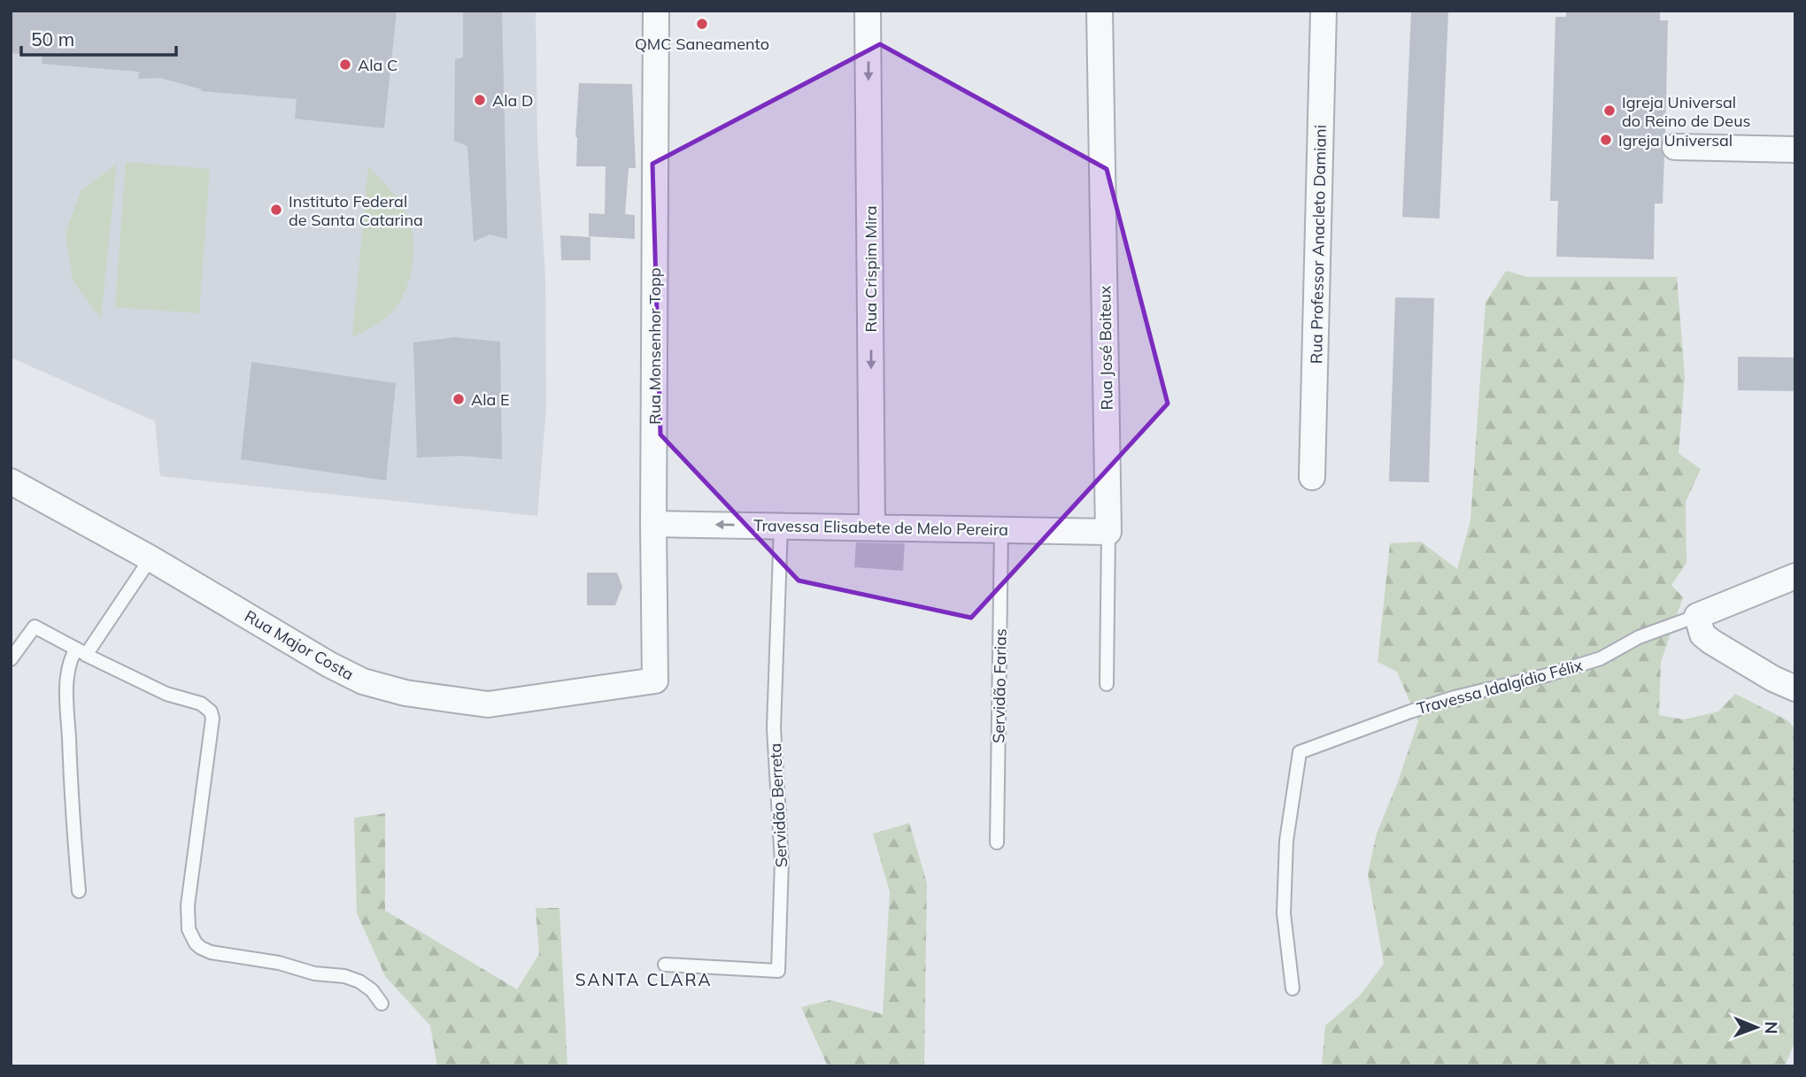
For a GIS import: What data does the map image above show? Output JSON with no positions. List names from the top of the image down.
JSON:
{
  "streets": {
    "street": [
      "Rua Professor Anacleto Damiani",
      "Rua Crispim Mira",
      "Rua Monsenhor Topp",
      "Rua José Boiteux",
      "Travessa Elisabete de Melo Pereira",
      "Rua Major Costa"
    ],
    "lane": ["Servidão Farias", "Travessa Idalgídio Félix", "Servidão Berreta"]
  },
  "crossings": [
    ["Rua Crispim Mira", "Travessa Elisabete de Melo Pereira"],
    ["Rua Monsenhor Topp", "Travessa Elisabete de Melo Pereira"],
    ["Rua Monsenhor Topp", "Rua Major Costa"],
    ["Rua José Boiteux", "Travessa Elisabete de Melo Pereira"],
    ["Travessa Elisabete de Melo Pereira", "Servidão Farias"],
    ["Travessa Elisabete de Melo Pereira", "Servidão Berreta"]
  ],
  "one_way": ["Rua Crispim Mira"],
  "districts": ["SANTA CLARA"],
  "places": [
    "QMC Saneamento",
    "Ala C",
    "Ala D",
    "Igreja Universal do Reino de Deus",
    "Igreja Universal",
    "Instituto Federal de Santa Catarina",
    "Ala E"
  ],
  "scale_bar": "50 m",
  "north": "right"
}
